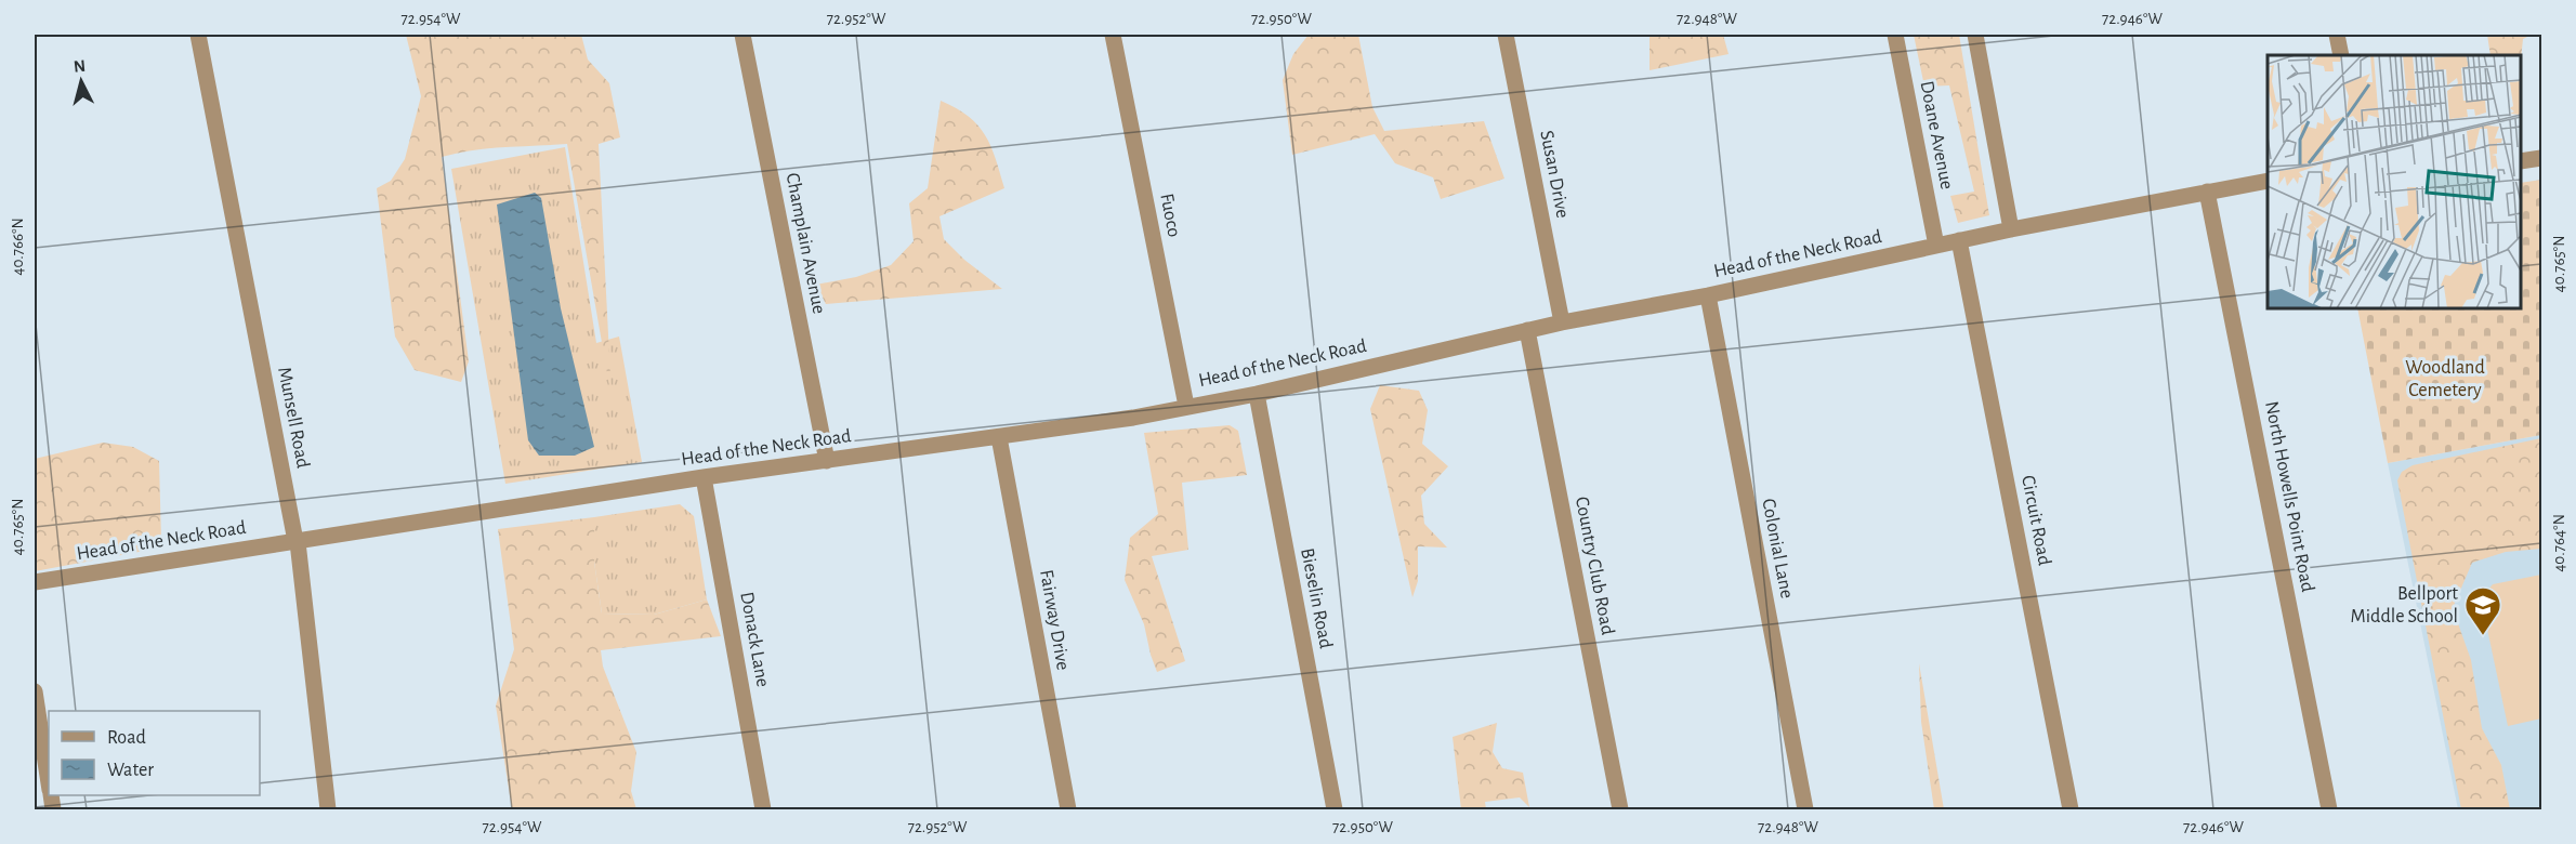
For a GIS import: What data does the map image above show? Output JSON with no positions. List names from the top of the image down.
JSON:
{
  "streets": {
    "street": [
      "Doane Avenue",
      "Susan Drive",
      "Fuoco",
      "Champlain Avenue",
      "Head of the Neck Road",
      "Munsell Road",
      "North Howells Point Road",
      "Circuit Road",
      "Colonial Lane",
      "Country Club Road",
      "Bieselin Road",
      "Fairway Drive",
      "Donack Lane"
    ]
  },
  "crossings": [
    ["Doane Avenue", "Head of the Neck Road"],
    ["Susan Drive", "Head of the Neck Road"],
    ["Fuoco", "Head of the Neck Road"],
    ["Champlain Avenue", "Head of the Neck Road"],
    ["Head of the Neck Road", "Munsell Road"],
    ["Head of the Neck Road", "North Howells Point Road"],
    ["Head of the Neck Road", "Circuit Road"],
    ["Head of the Neck Road", "Colonial Lane"],
    ["Head of the Neck Road", "Country Club Road"],
    ["Head of the Neck Road", "Bieselin Road"],
    ["Head of the Neck Road", "Fairway Drive"],
    ["Head of the Neck Road", "Donack Lane"]
  ],
  "parks": ["Woodland Cemetery"],
  "places": {
    "school or university": ["Bellport Middle School"]
  },
  "legend": ["Road", "Water"],
  "north": "top",
  "coordinates": [
    "72.954°W",
    "72.952°W",
    "72.950°W",
    "72.948°W",
    "72.946°W",
    "40.766°N",
    "40.765°N",
    "40.764°N"
  ]
}
